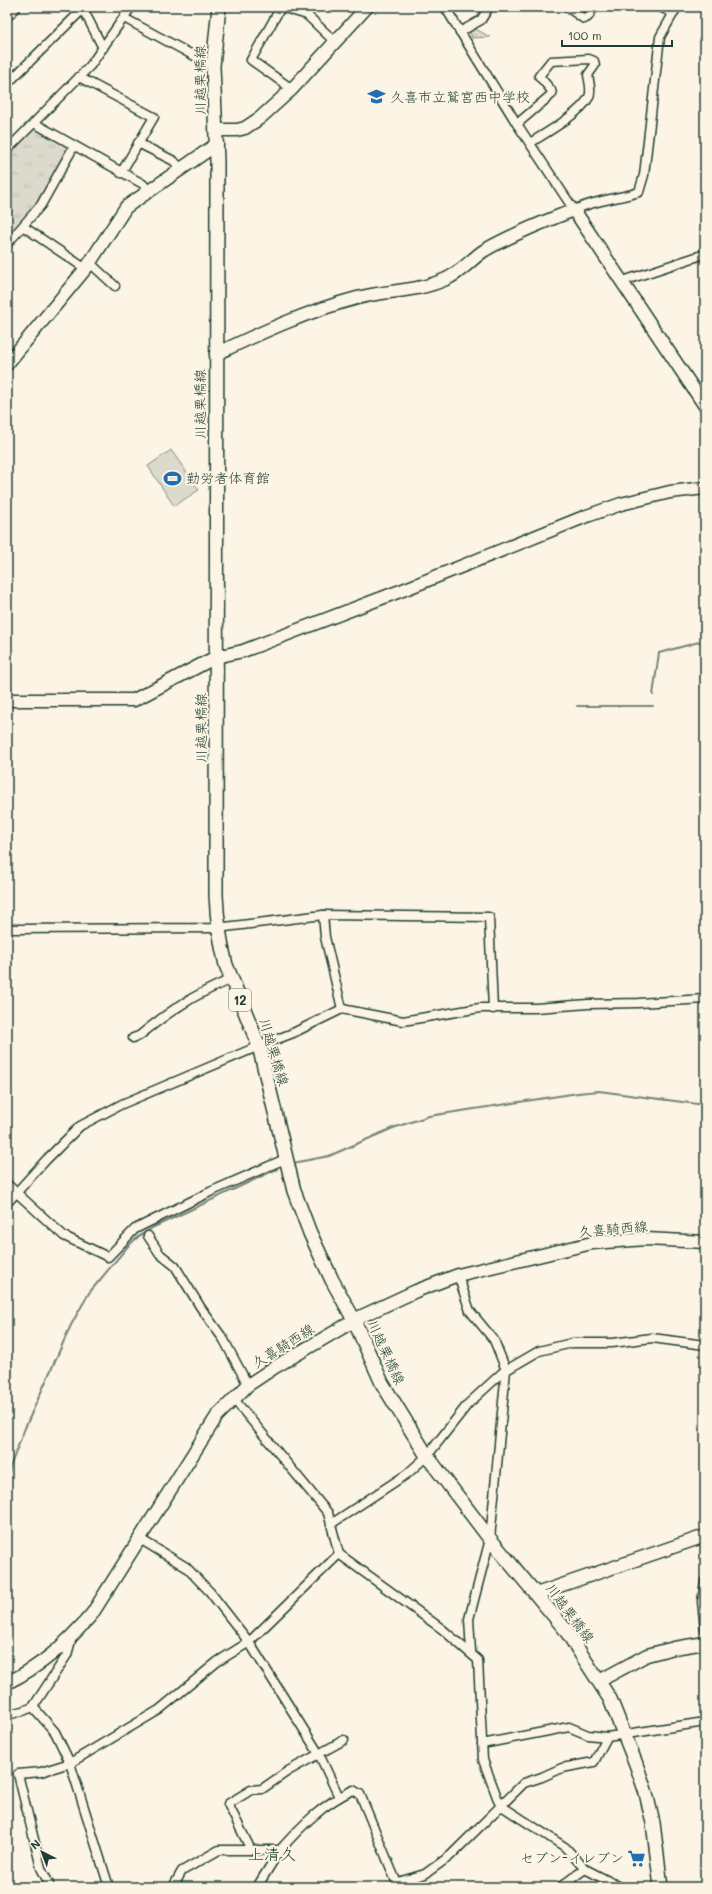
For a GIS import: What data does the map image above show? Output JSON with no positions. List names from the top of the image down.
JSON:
{
  "streets": {
    "main road": ["川越栗橋線", "12"],
    "street": ["久喜騎西線"]
  },
  "crossings": [
    ["川越栗橋線", "久喜騎西線"]
  ],
  "districts": ["上清久"],
  "places": {
    "school or university": ["久喜市立鷲宮西中学校"],
    "sports": ["勤労者体育館"],
    "supermarket": ["セブン-イレブン"]
  },
  "scale_bar": "100 m",
  "north": "top left"
}
